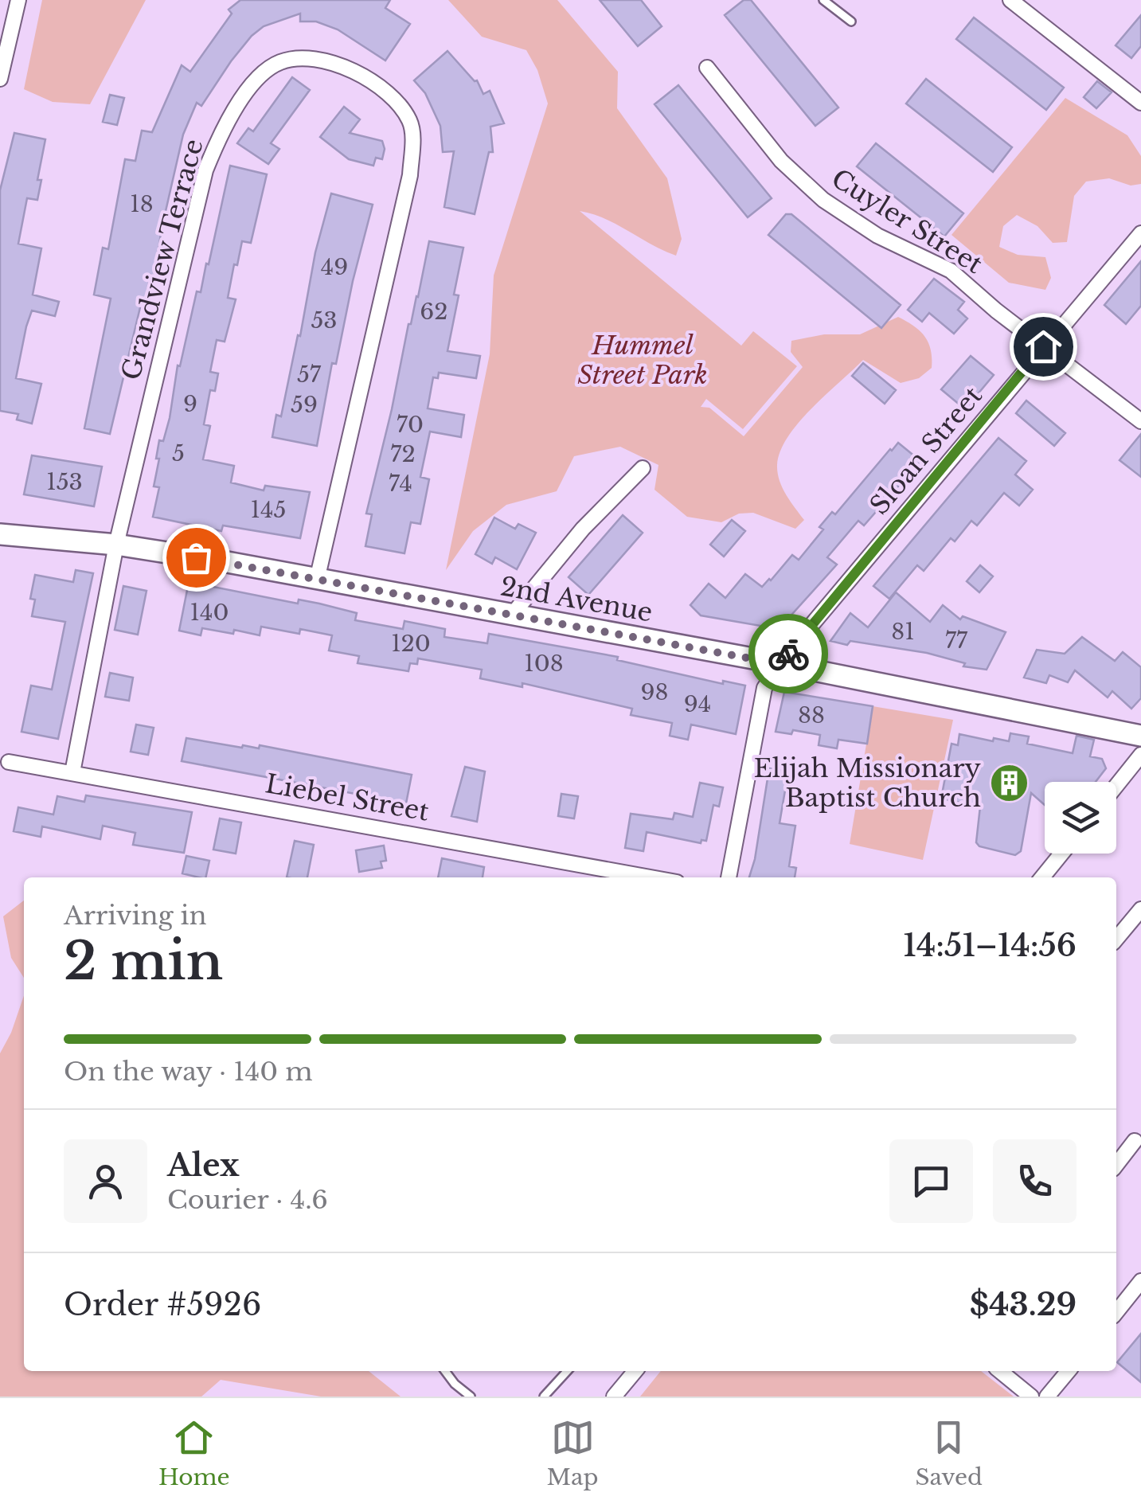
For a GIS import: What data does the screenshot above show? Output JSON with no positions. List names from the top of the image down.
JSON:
{
  "streets": {
    "street": [
      "Cuyler Street",
      "Grandview Terrace",
      "Sloan Street",
      "2nd Avenue",
      "Liebel Street"
    ]
  },
  "crossings": [
    ["Cuyler Street", "Sloan Street"],
    ["Grandview Terrace", "2nd Avenue"],
    ["Grandview Terrace", "Liebel Street"],
    ["Sloan Street", "2nd Avenue"]
  ],
  "parks": ["Hummel Street Park"],
  "places": {
    "building": ["Elijah Missionary Baptist Church"]
  },
  "house_numbers": [
    "18",
    "49",
    "62",
    "53",
    "57",
    "9",
    "59",
    "70",
    "5",
    "72",
    "153",
    "74",
    "145",
    "140",
    "81",
    "77",
    "120",
    "108",
    "98",
    "94",
    "88"
  ],
  "page": {
    "heading": ["2 min", "Arriving in", "14:51–14:56"],
    "panel": [
      "Alex",
      "Courier · 4.6",
      "Order #5926",
      "$43.29"
    ],
    "bar": "On the way · 140 m",
    "tabs": ["Home", "Map", "Saved"]
  }
}
